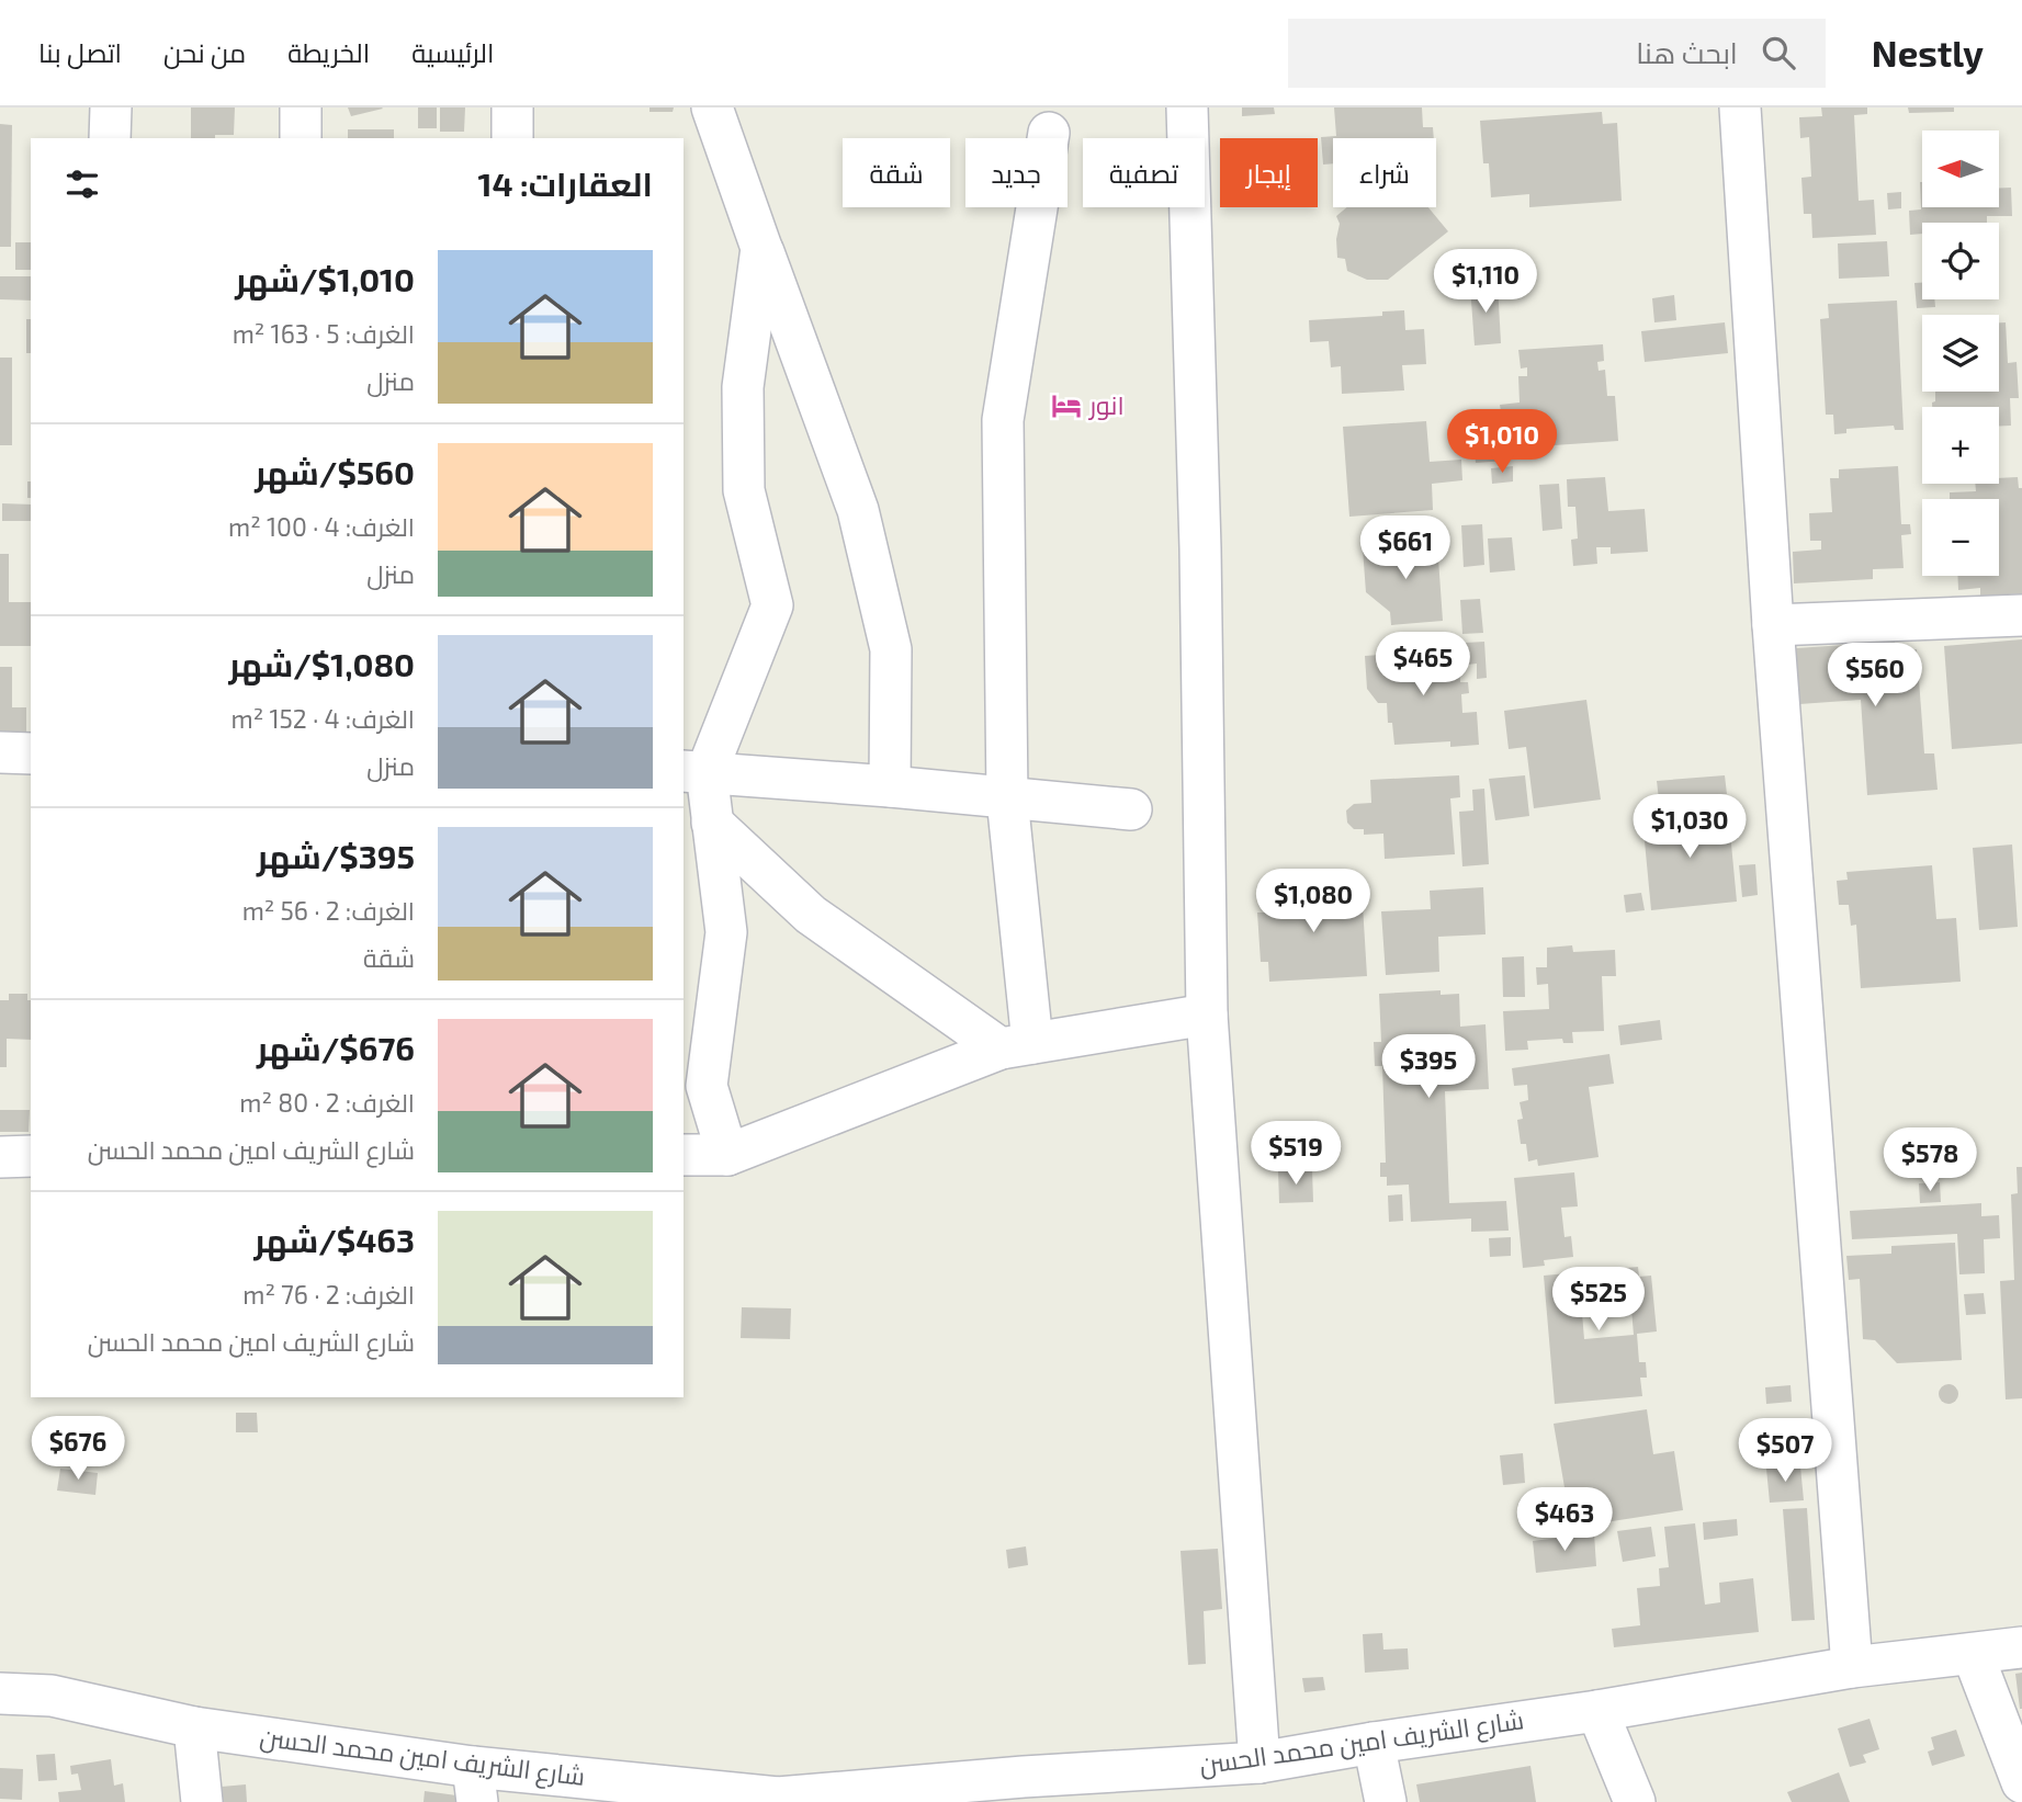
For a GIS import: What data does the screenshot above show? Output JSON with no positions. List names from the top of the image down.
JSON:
{
  "streets": {
    "street": ["شارع الشريف امين محمد الحسن"]
  },
  "places": {
    "hotel": ["انور"]
  },
  "north": "left",
  "page": {
    "header": "Nestly",
    "search": "ابحث هنا",
    "nav": [
      "الرئيسية",
      "الخريطة",
      "من نحن",
      "اتصل بنا"
    ],
    "map_buttons": ["+", "−"],
    "chip": [
      "شراء",
      "إيجار",
      "تصفية",
      "جديد",
      "شقة"
    ],
    "heading": "العقارات: 14",
    "list": [
      {
        "name": "$1,010/شهر",
        "note": "الغرف: 5 · 163 m² · منزل"
      },
      {
        "name": "$560/شهر",
        "note": "الغرف: 4 · 100 m² · منزل"
      },
      {
        "name": "$1,080/شهر",
        "note": "الغرف: 4 · 152 m² · منزل"
      },
      {
        "name": "$395/شهر",
        "note": "الغرف: 2 · 56 m² · شقة"
      },
      {
        "name": "$676/شهر",
        "note": "الغرف: 2 · 80 m² · شارع الشريف امين محمد الحسن"
      },
      {
        "name": "$463/شهر",
        "note": "الغرف: 2 · 76 m² · شارع الشريف امين محمد الحسن"
      }
    ],
    "price": [
      "$1,110",
      "$1,010",
      "$661",
      "$465",
      "$560",
      "$1,030",
      "$1,080",
      "$395",
      "$519",
      "$578",
      "$525",
      "$676",
      "$507",
      "$463"
    ]
  }
}
